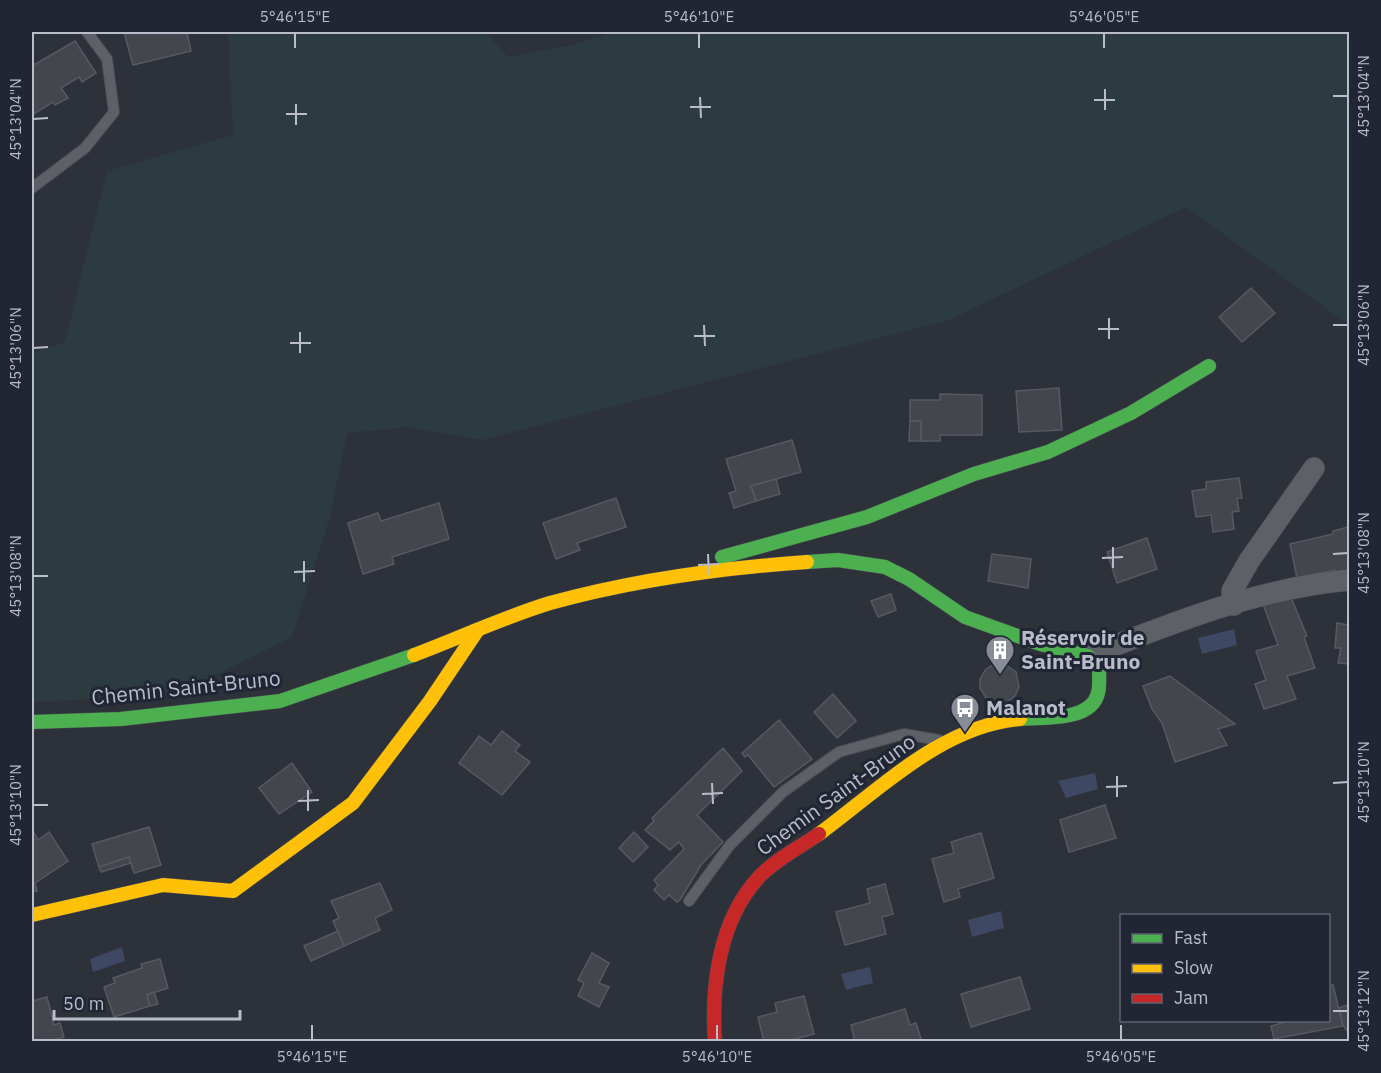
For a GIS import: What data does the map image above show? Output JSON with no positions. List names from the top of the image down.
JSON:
{
  "streets": {
    "street": ["Chemin Saint-Bruno"]
  },
  "places": {
    "building": ["Réservoir de Saint-Bruno"],
    "bus stop": ["Malanot"]
  },
  "legend": ["Fast", "Slow", "Jam"],
  "scale_bar": "50 m",
  "coordinates": [
    "5°46'15\"E",
    "5°46'10\"E",
    "5°46'05\"E",
    "45°13'04\"N",
    "45°13'06\"N",
    "45°13'08\"N",
    "45°13'10\"N",
    "45°13'12\"N"
  ]
}
